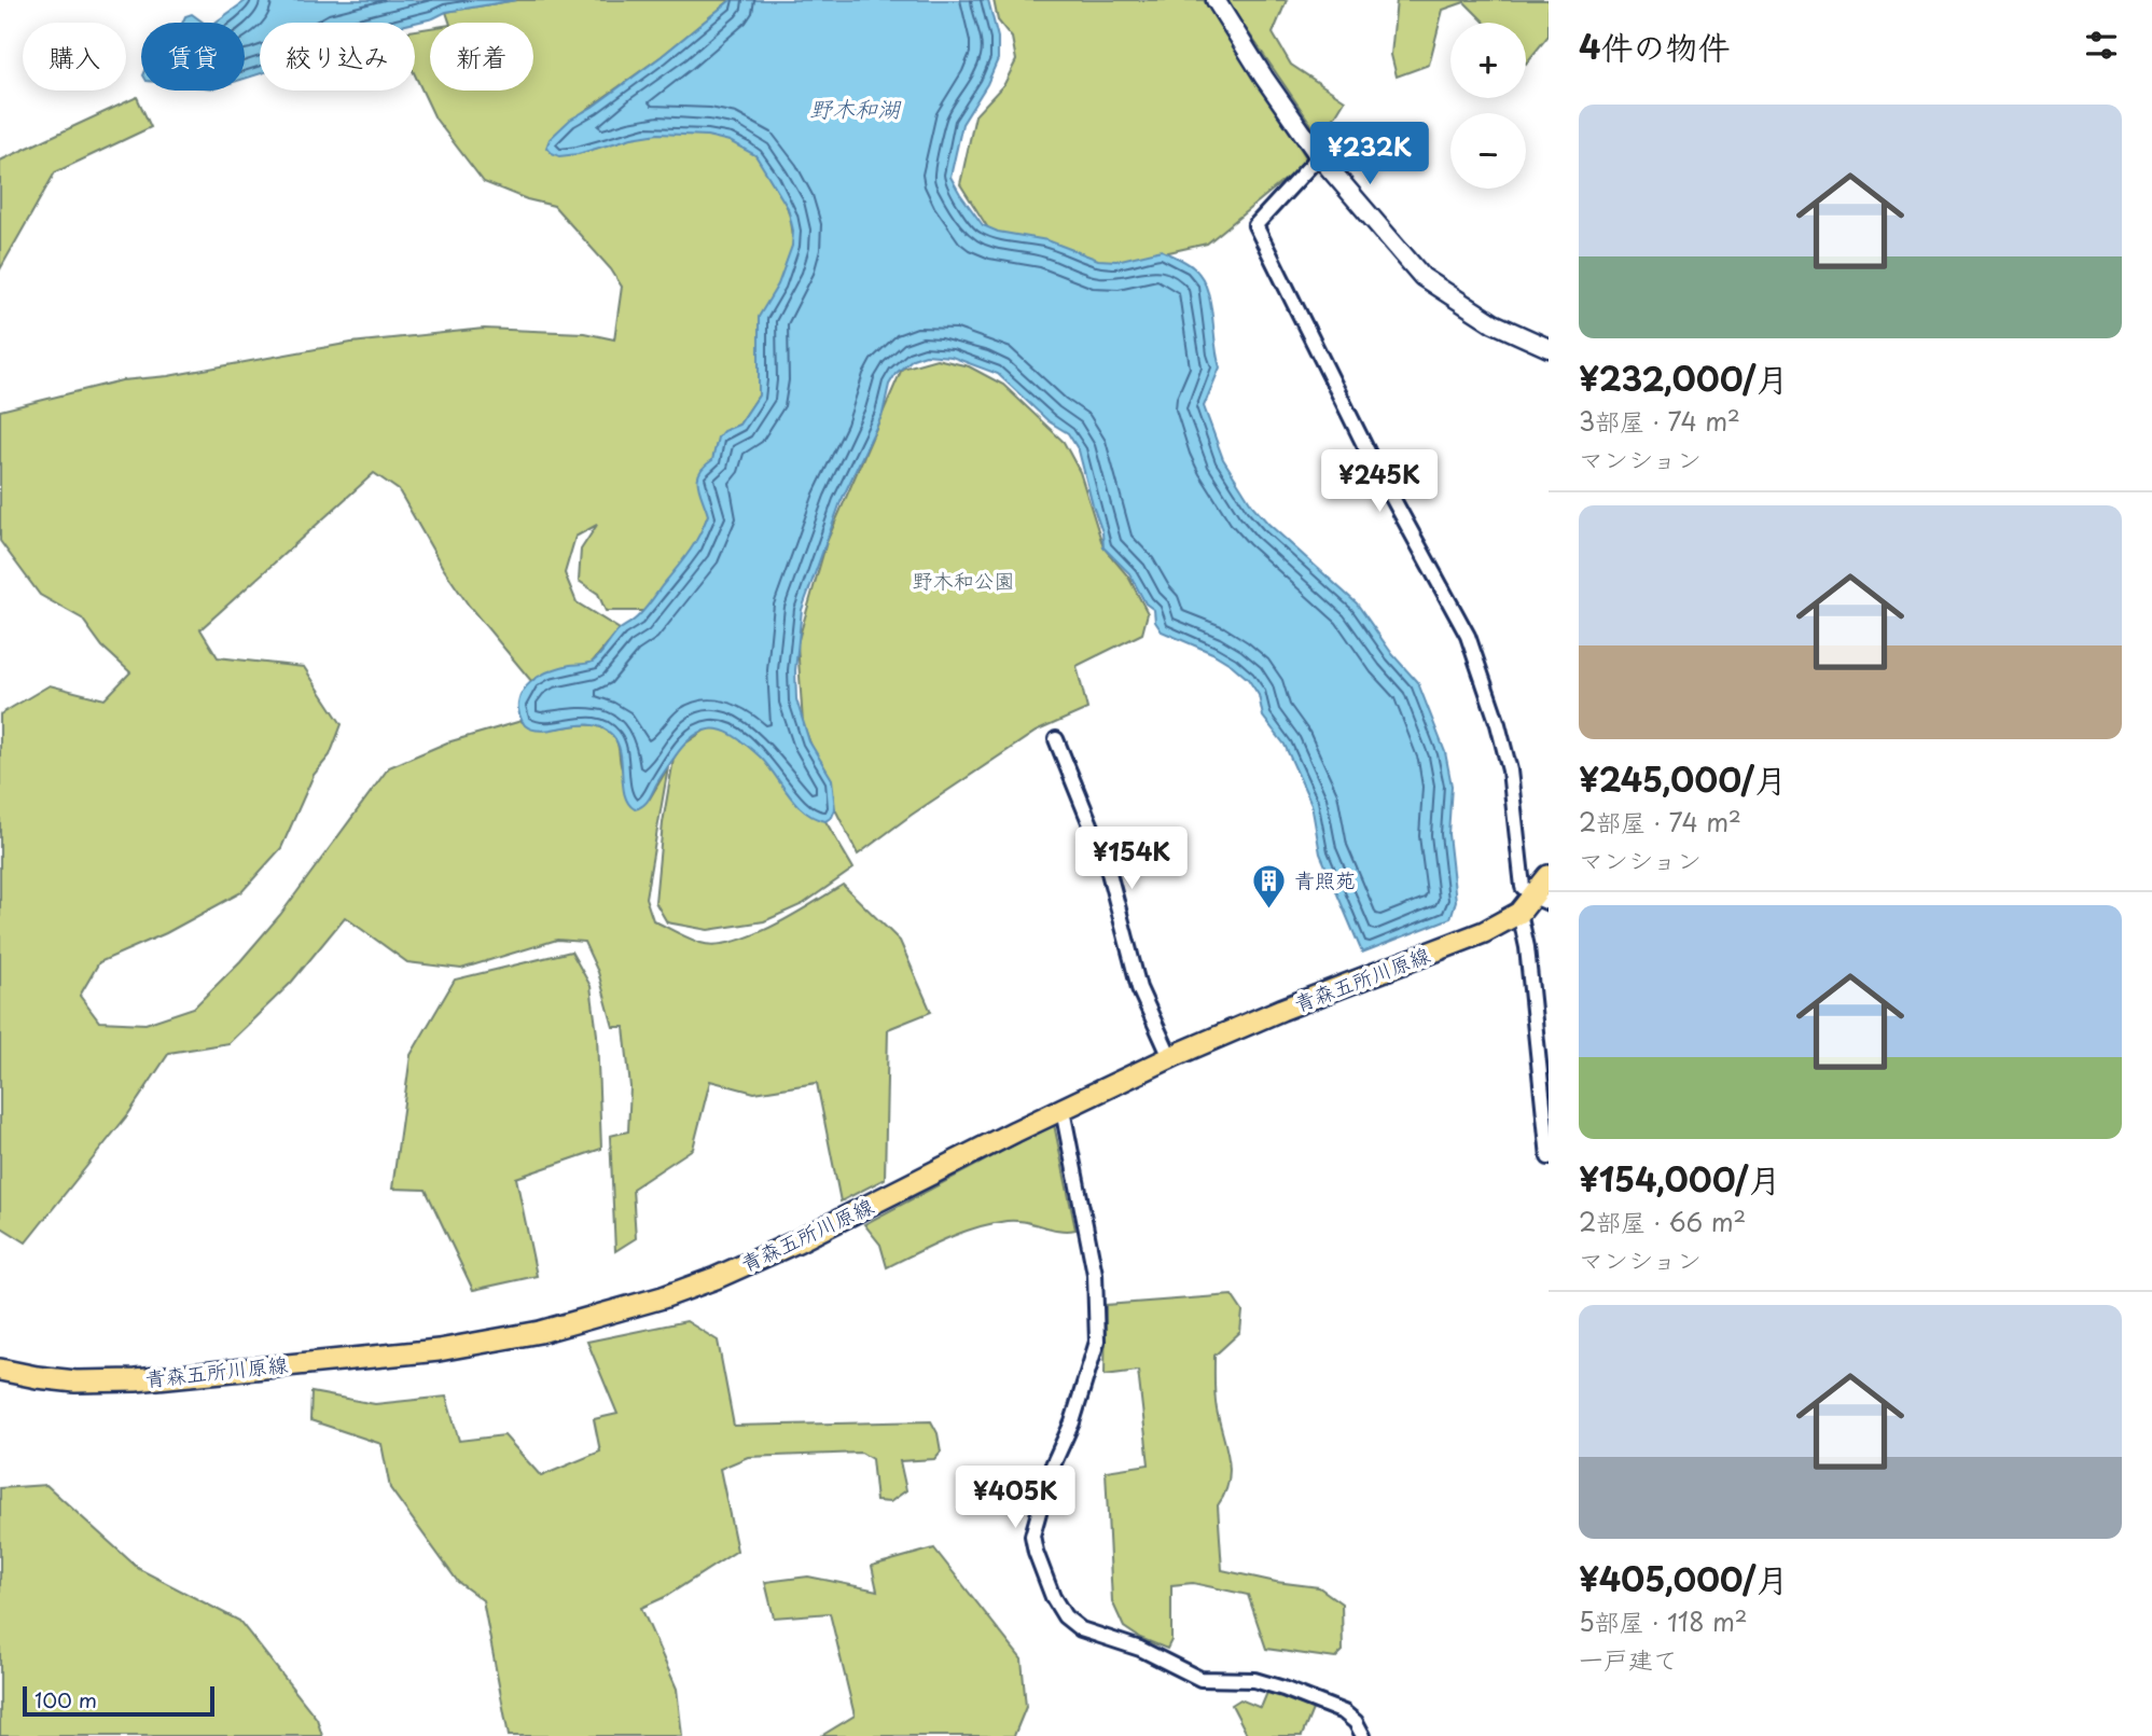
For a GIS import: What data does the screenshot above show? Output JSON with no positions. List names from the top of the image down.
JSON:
{
  "streets": {
    "main road": ["青森五所川原線"]
  },
  "water": ["野木和湖"],
  "parks": ["野木和公園"],
  "places": {
    "building": ["青照苑"]
  },
  "scale_bar": "100 m",
  "page": {
    "heading": "4件の物件",
    "map_buttons": ["+", "−"],
    "chip": [
      "購入",
      "賃貸",
      "絞り込み",
      "新着"
    ],
    "list": [
      {
        "name": "¥232,000/月",
        "note": "3部屋 · 74 m² · マンション"
      },
      {
        "name": "¥245,000/月",
        "note": "2部屋 · 74 m² · マンション"
      },
      {
        "name": "¥154,000/月",
        "note": "2部屋 · 66 m² · マンション"
      },
      {
        "name": "¥405,000/月",
        "note": "5部屋 · 118 m² · 一戸建て"
      }
    ],
    "price": [
      "¥232K",
      "¥245K",
      "¥154K",
      "¥405K"
    ],
    "scale": "100 m"
  }
}
